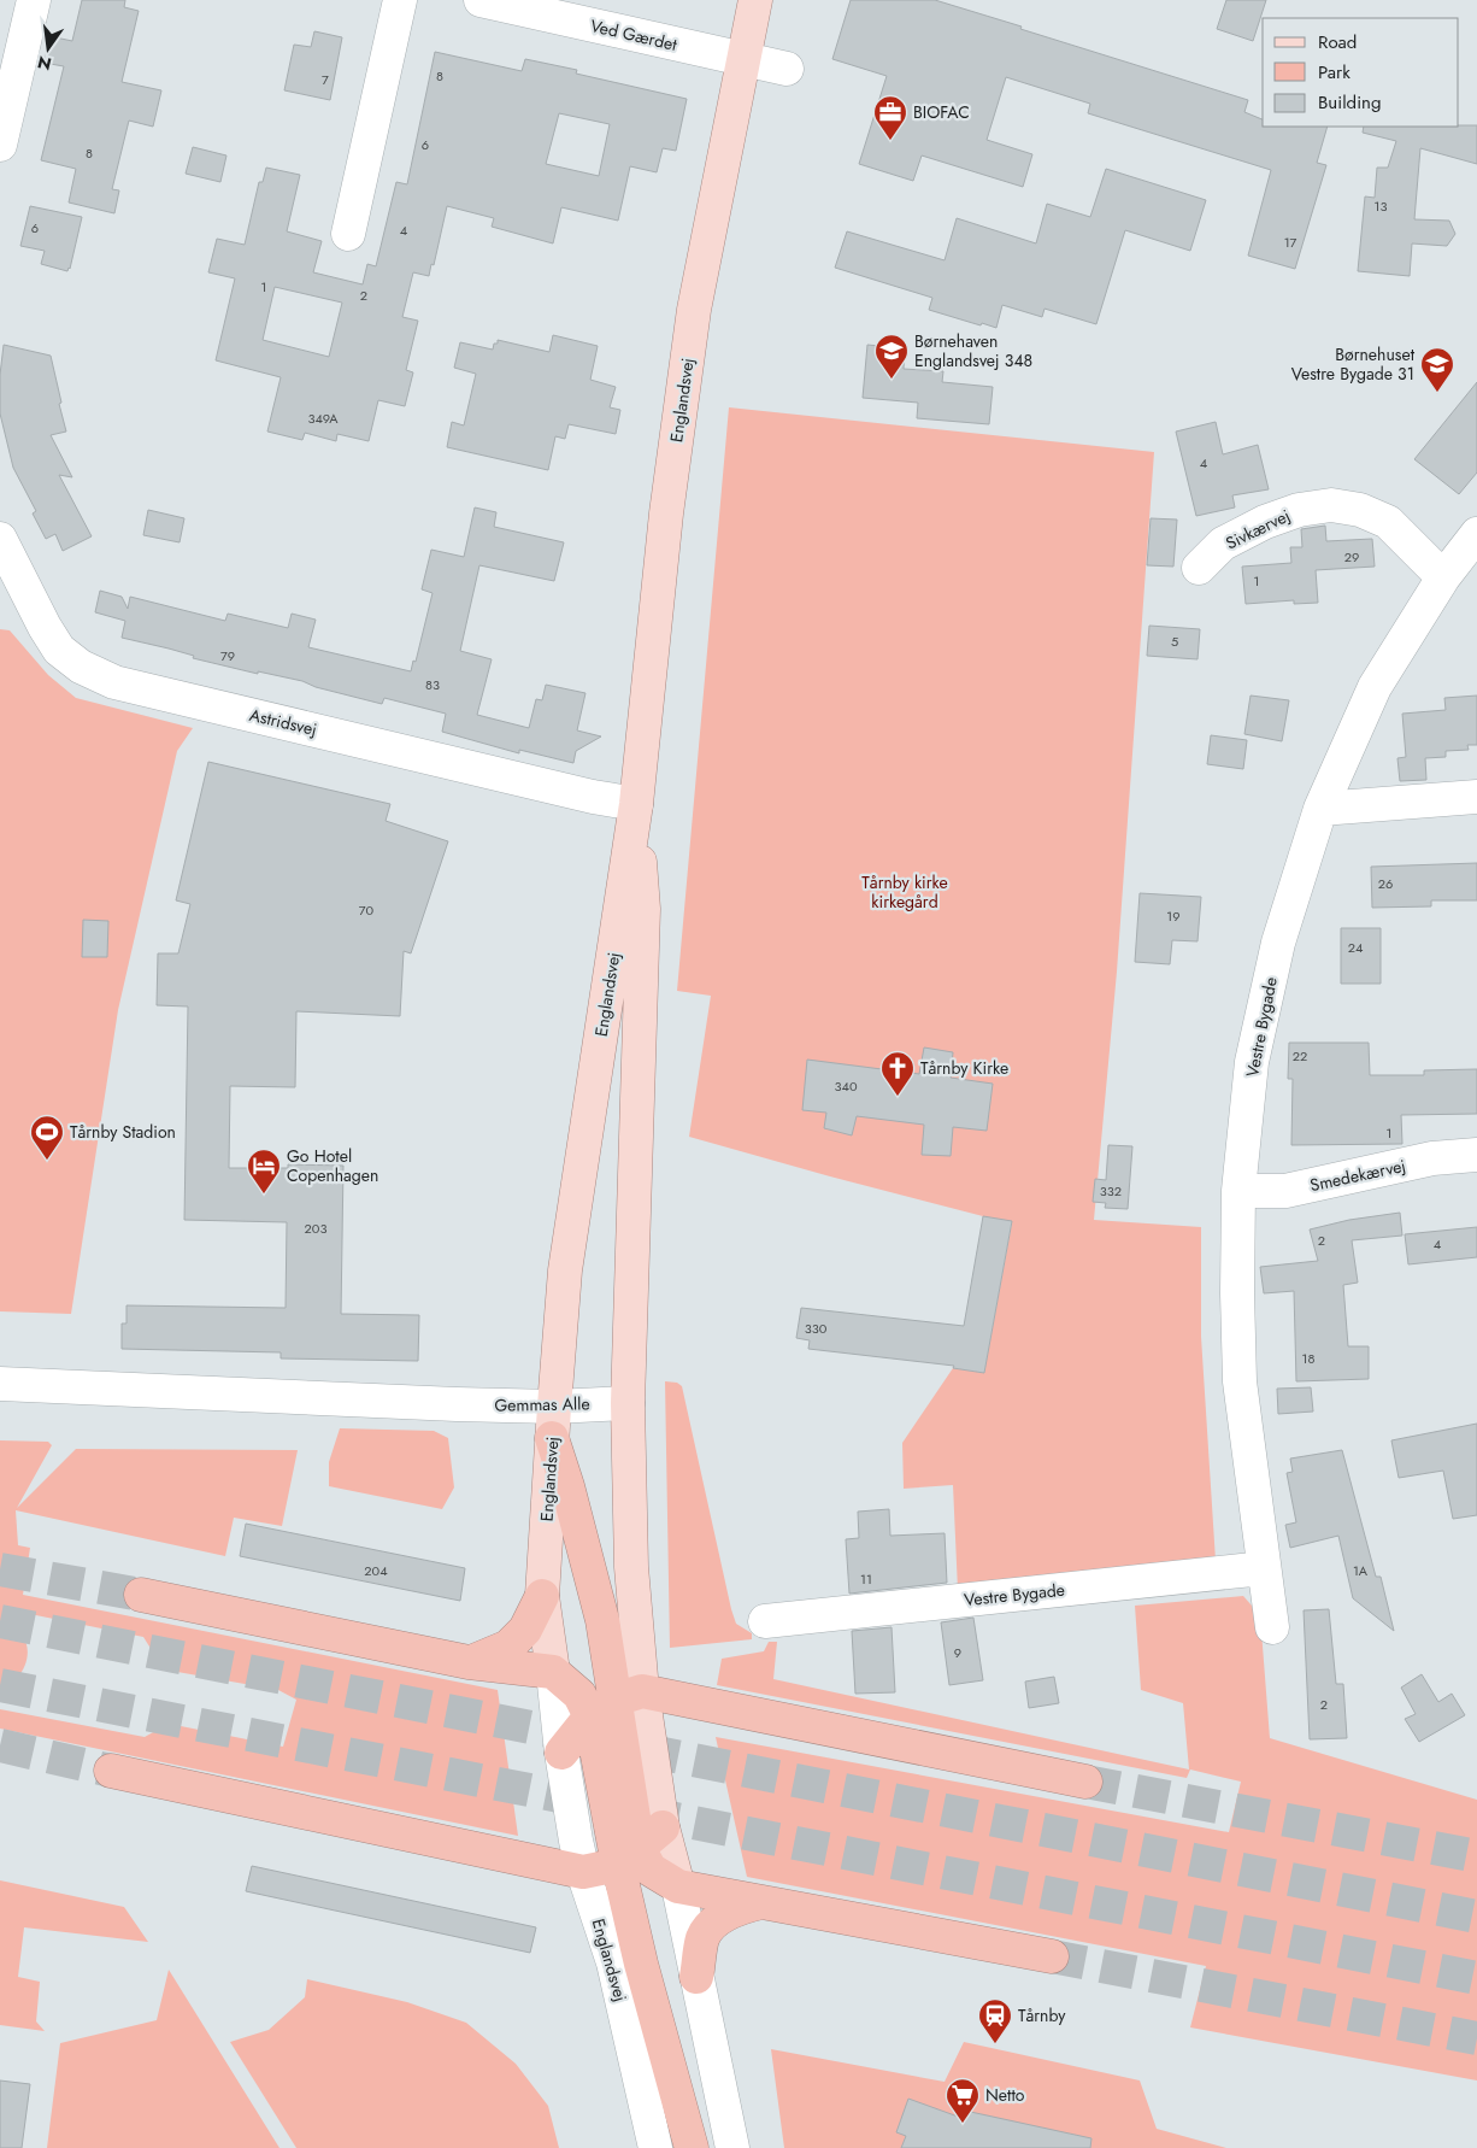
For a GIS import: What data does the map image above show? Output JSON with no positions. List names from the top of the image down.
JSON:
{
  "streets": {
    "main road": ["Englandsvej"],
    "street": [
      "Ved Gærdet",
      "Sivkærvej",
      "Astridsvej",
      "Vestre Bygade",
      "Smedekærvej",
      "Gemmas Alle"
    ]
  },
  "crossings": [
    ["Ved Gærdet", "Englandsvej"],
    ["Englandsvej", "Astridsvej"],
    ["Englandsvej", "Gemmas Alle"],
    ["Sivkærvej", "Vestre Bygade"],
    ["Vestre Bygade", "Smedekærvej"]
  ],
  "parks": ["Tårnby kirke kirkegård"],
  "places": {
    "office": ["BIOFAC"],
    "school or university": ["Børnehaven Englandsvej 348", "Børnehuset Vestre Bygade 31"],
    "church": ["Tårnby Kirke"],
    "sports": ["Tårnby Stadion"],
    "hotel": ["Go Hotel Copenhagen"],
    "station": ["Tårnby"],
    "supermarket": ["Netto"]
  },
  "house_numbers": [
    "8",
    "7",
    "6",
    "8",
    "13",
    "6",
    "4",
    "17",
    "1",
    "2",
    "349A",
    "4",
    "29",
    "1",
    "5",
    "79",
    "83",
    "26",
    "70",
    "19",
    "24",
    "22",
    "340",
    "1",
    "332",
    "203",
    "2",
    "4",
    "330",
    "18",
    "204",
    "1A",
    "11",
    "9",
    "2"
  ],
  "legend": ["Road", "Park", "Building"],
  "north": "bottom"
}
